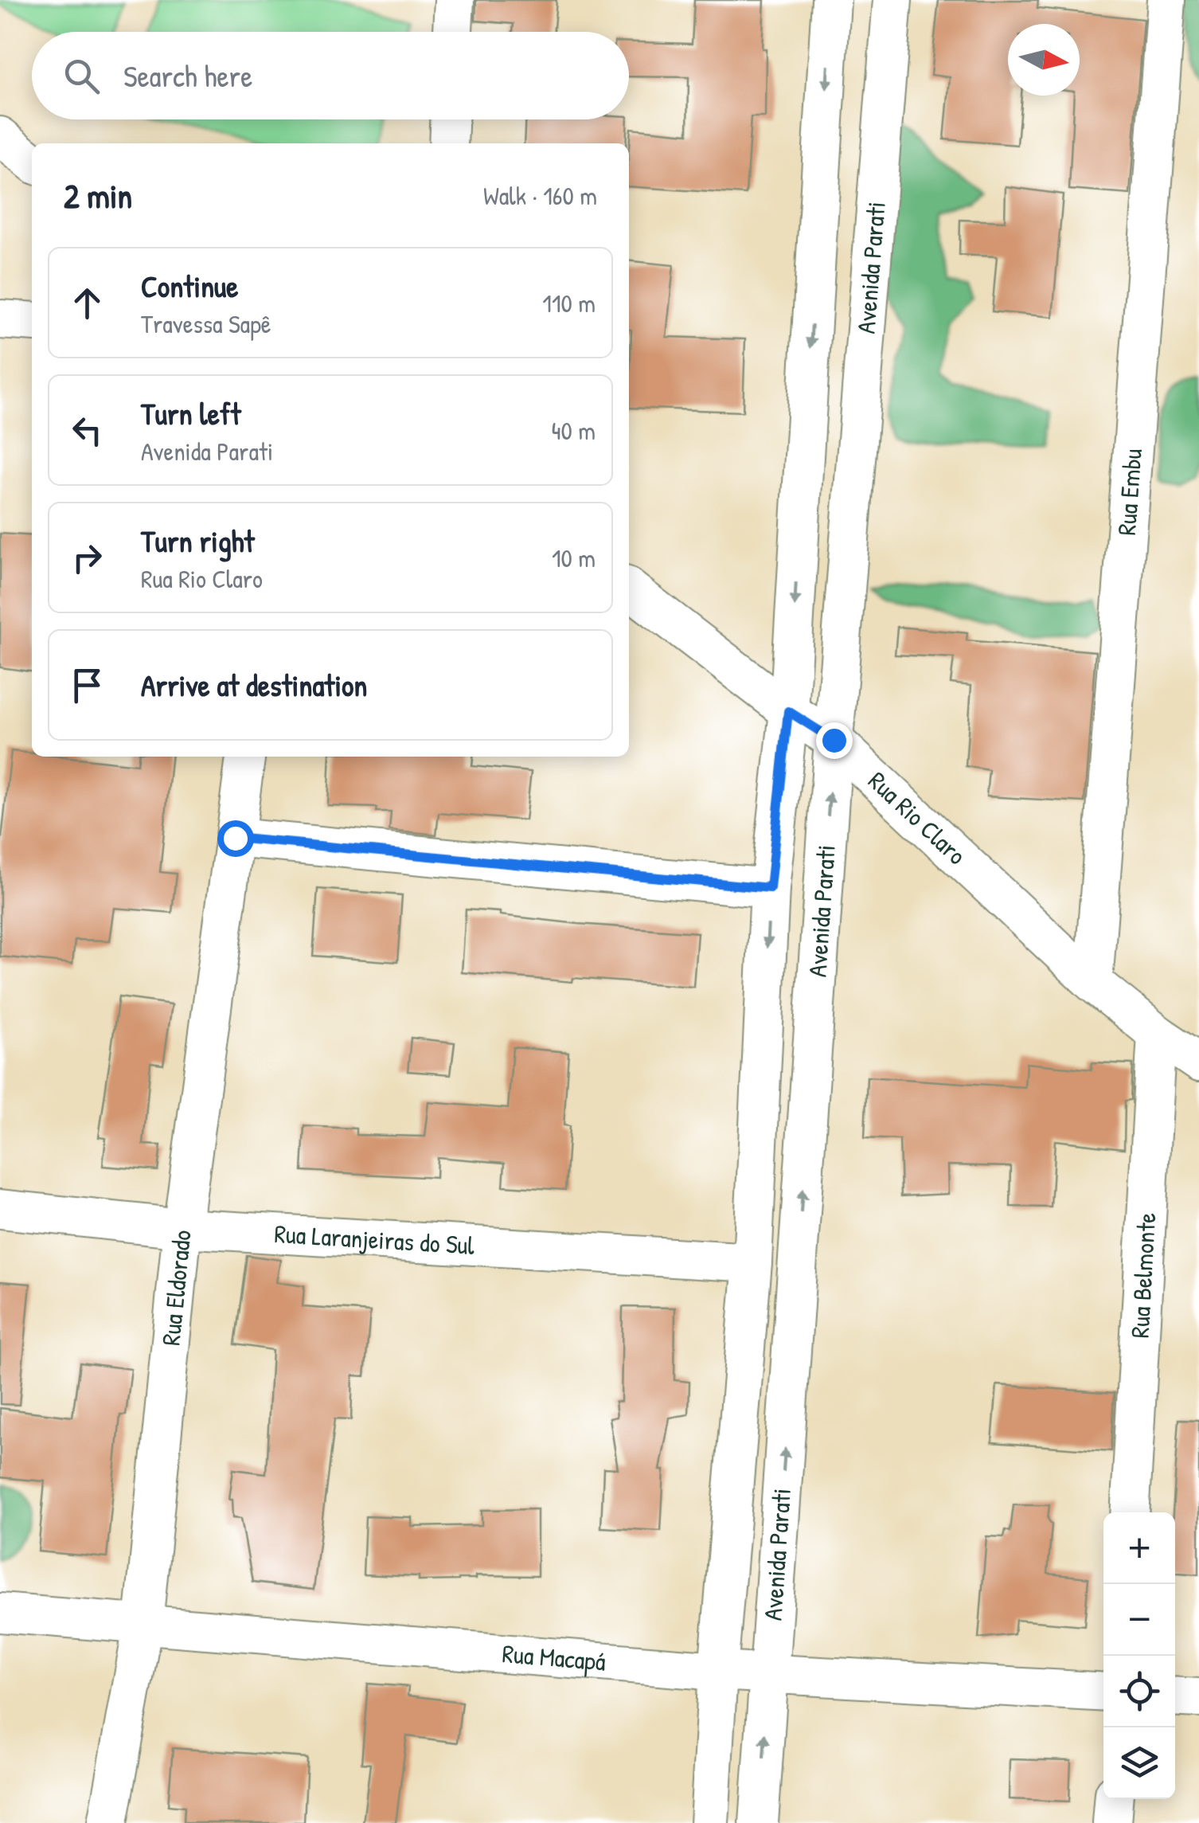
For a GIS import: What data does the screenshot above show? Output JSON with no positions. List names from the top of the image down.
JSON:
{
  "streets": {
    "street": [
      "Avenida Parati",
      "Rua Embu",
      "Rua Rio Claro",
      "Rua Laranjeiras do Sul",
      "Rua Belmonte",
      "Rua Eldorado",
      "Rua Macapá"
    ]
  },
  "crossings": [
    ["Avenida Parati", "Rua Rio Claro"],
    ["Avenida Parati", "Rua Laranjeiras do Sul"],
    ["Avenida Parati", "Rua Macapá"],
    ["Rua Embu", "Rua Rio Claro"],
    ["Rua Rio Claro", "Rua Belmonte"],
    ["Rua Laranjeiras do Sul", "Rua Eldorado"],
    ["Rua Eldorado", "Rua Macapá"]
  ],
  "north": "right",
  "page": {
    "search": "Search here",
    "heading": ["2 min", "Walk · 160 m"],
    "list": [
      ["Continue", "Travessa Sapê", "110 m"],
      ["Turn left", "Avenida Parati", "40 m"],
      ["Turn right", "Rua Rio Claro", "10 m"],
      "Arrive at destination"
    ],
    "map_buttons": ["+", "−"]
  }
}
